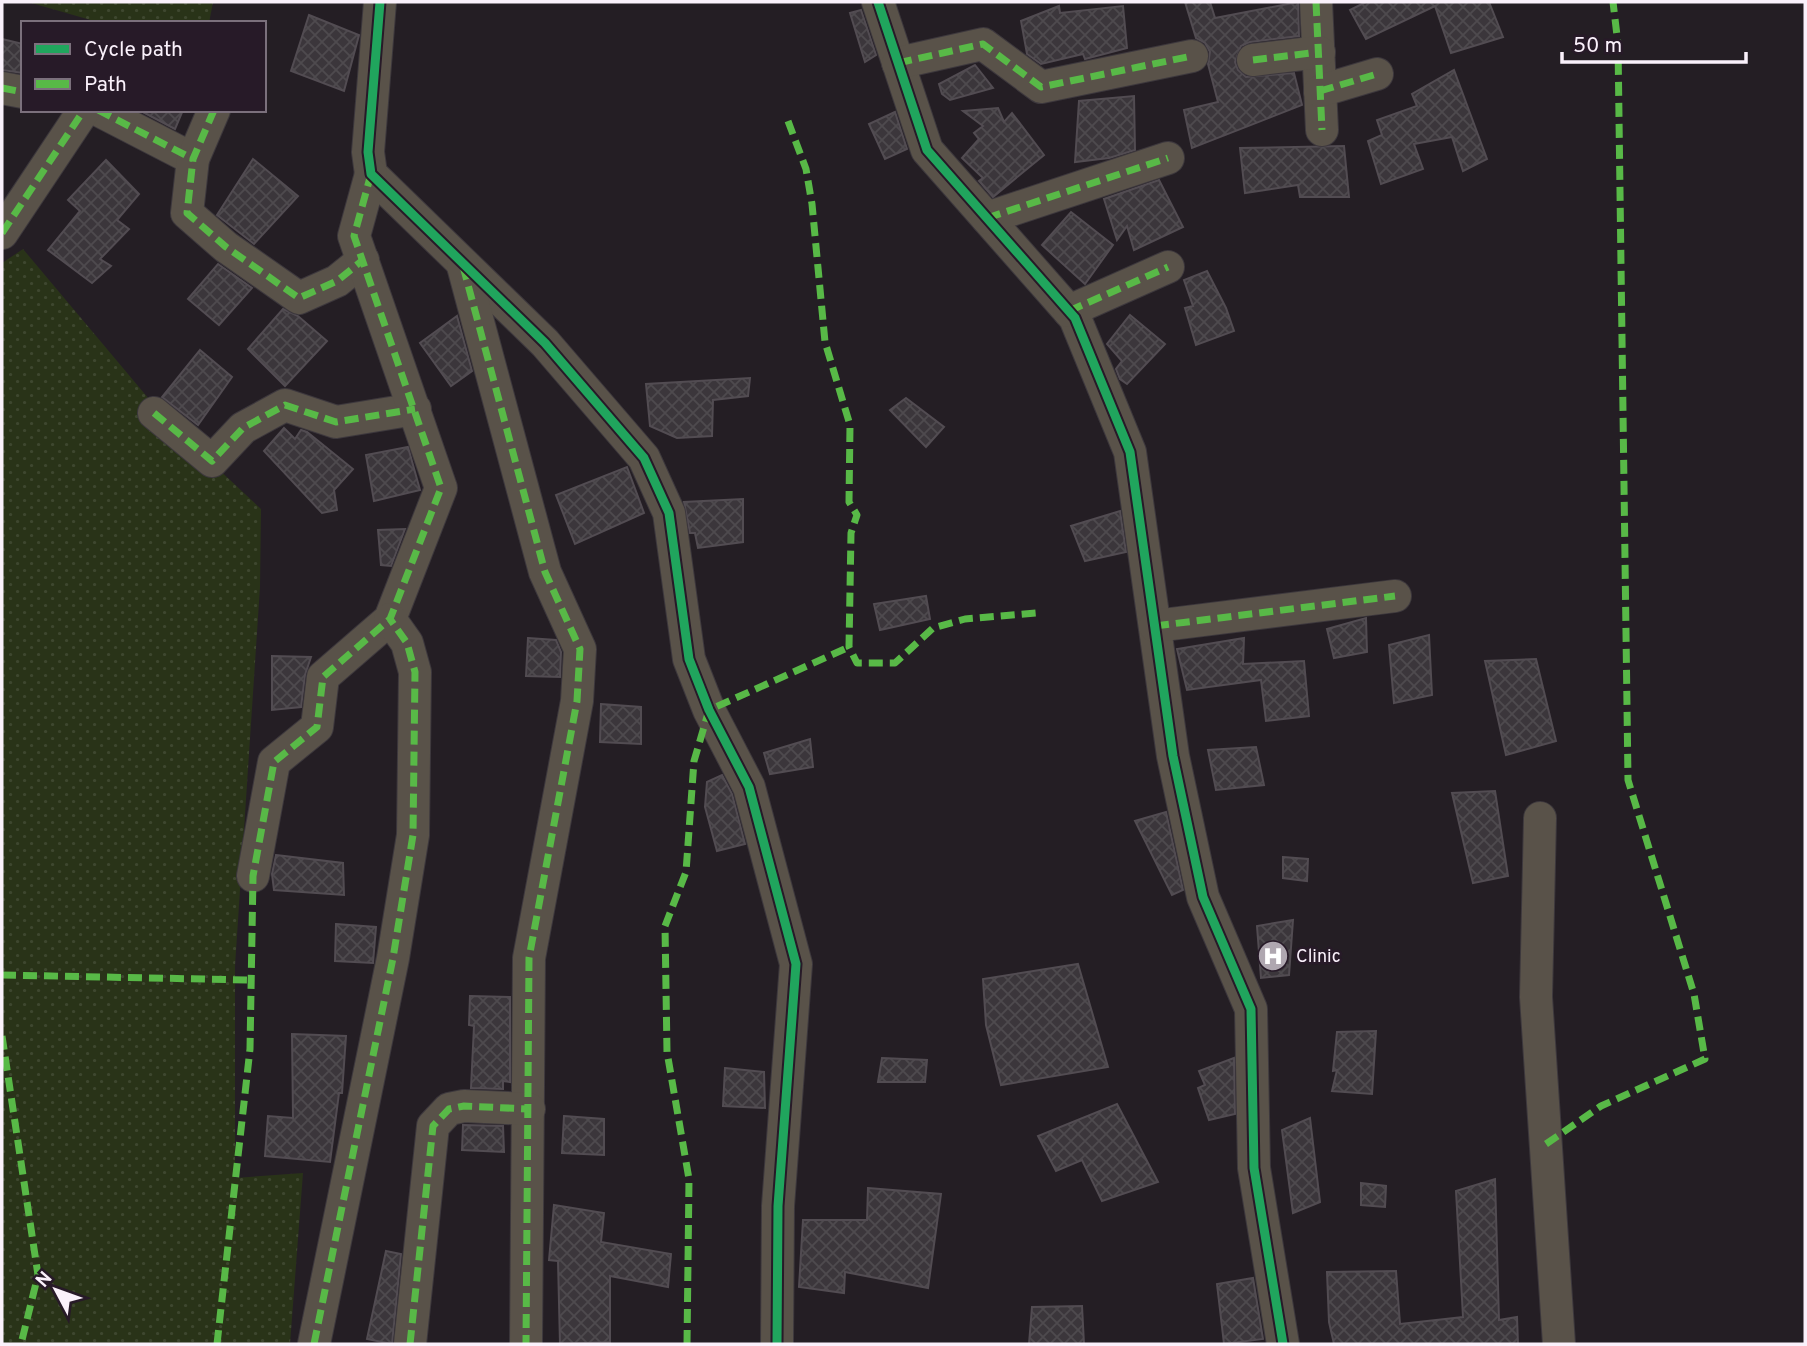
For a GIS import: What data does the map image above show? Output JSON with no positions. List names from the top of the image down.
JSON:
{
  "places": {
    "hospital": ["Clinic"]
  },
  "legend": ["Cycle path", "Path"],
  "scale_bar": "50 m",
  "north": "top left"
}
